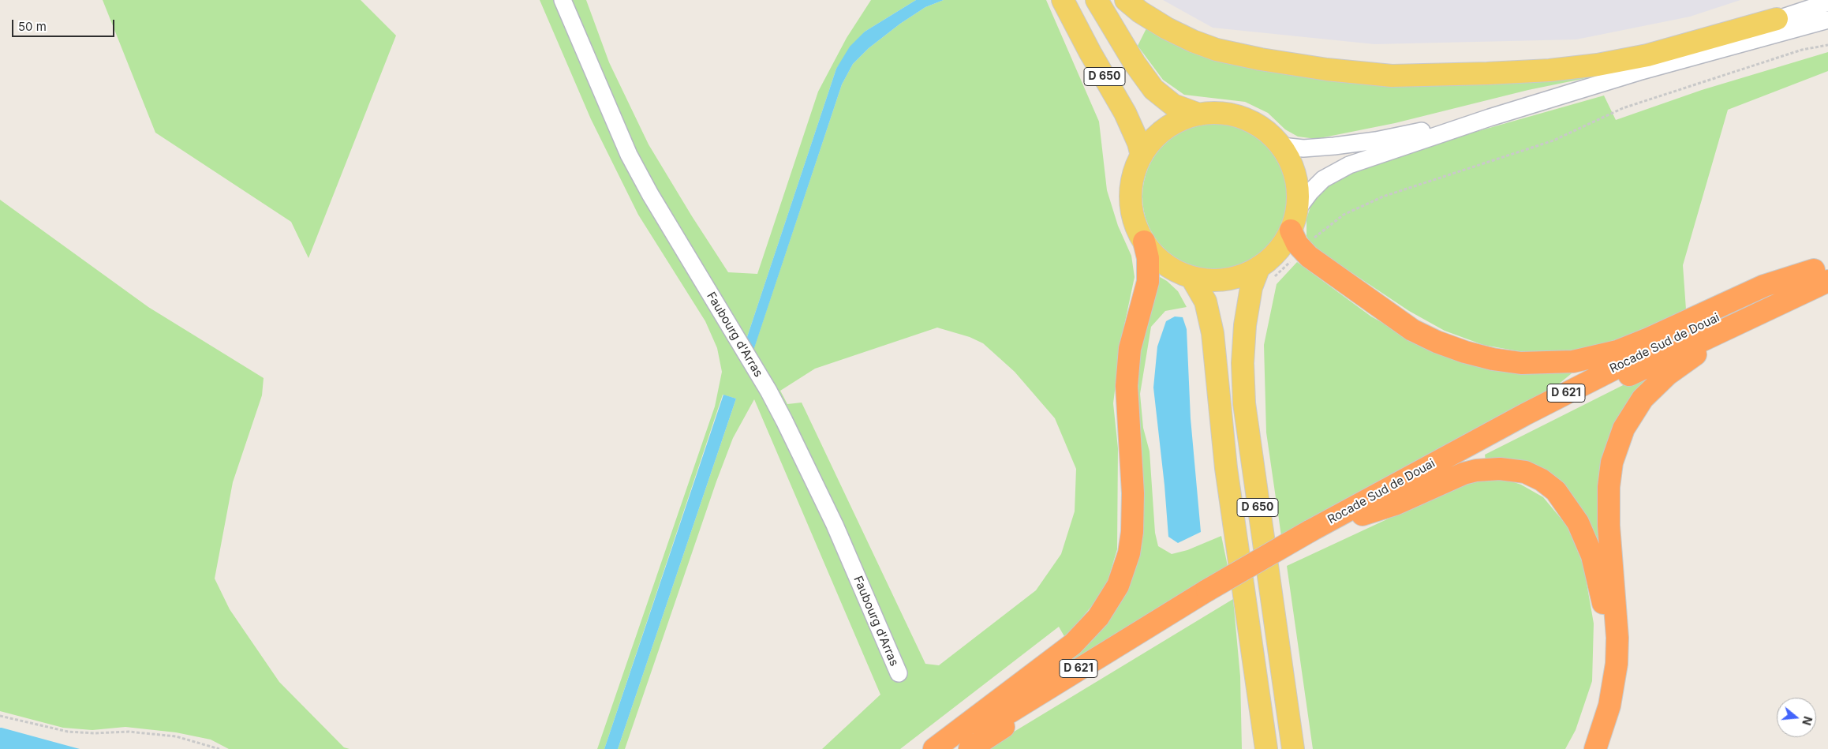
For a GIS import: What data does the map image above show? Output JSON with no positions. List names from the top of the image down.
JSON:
{
  "streets": {
    "highway": ["Rocade Sud de Douai", "D 621"],
    "main road": ["D 650"],
    "street": ["Faubourg d'Arras"]
  },
  "scale_bar": "50 m",
  "north": "right"
}
